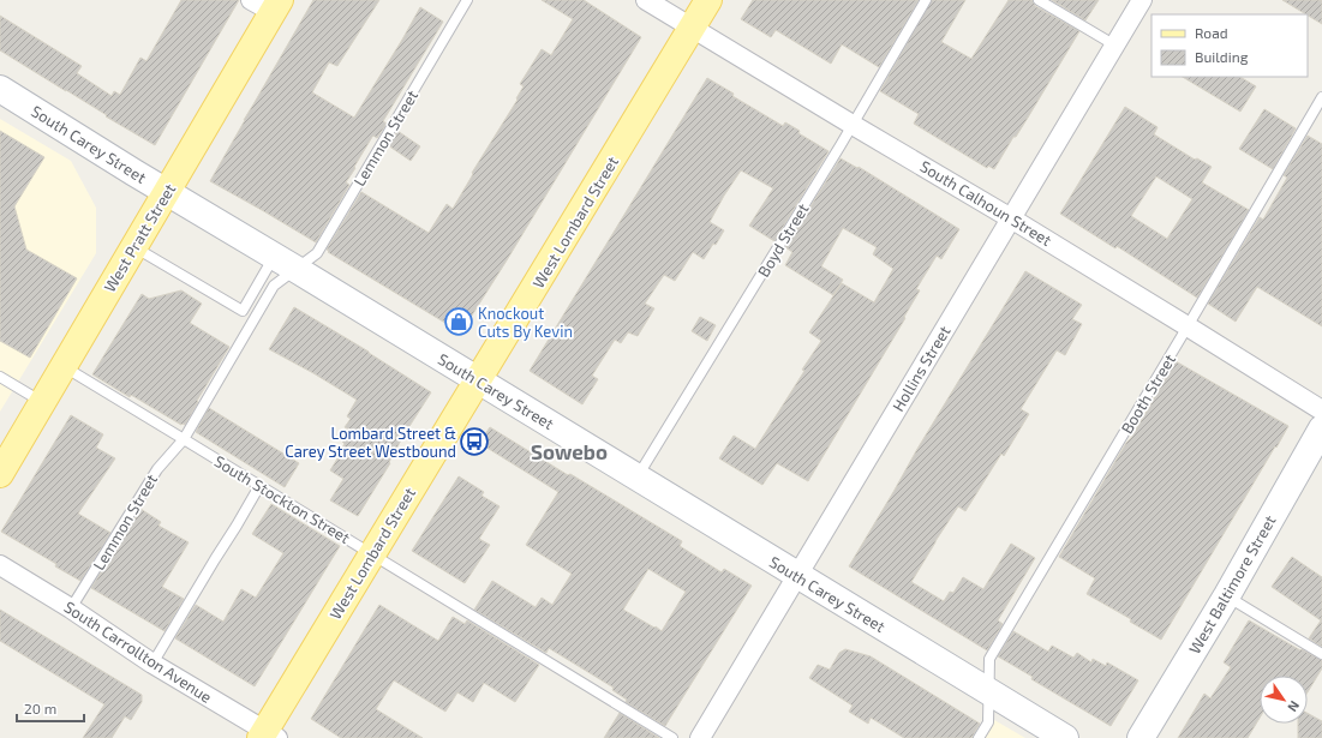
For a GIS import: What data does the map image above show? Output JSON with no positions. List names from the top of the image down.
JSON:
{
  "streets": {
    "main road": [
      "South Carey Street",
      "West Lombard Street",
      "West Pratt Street",
      "West Baltimore Street"
    ],
    "street": ["South Calhoun Street", "Hollins Street", "South Carrollton Avenue"],
    "lane": [
      "Lemmon Street",
      "Boyd Street",
      "Booth Street",
      "South Stockton Street"
    ]
  },
  "crossings": [
    ["Lemmon Street", "South Carey Street"],
    ["Lemmon Street", "South Stockton Street"],
    ["Lemmon Street", "South Carrollton Avenue"],
    ["South Carey Street", "West Lombard Street"],
    ["South Carey Street", "West Pratt Street"],
    ["South Carey Street", "Boyd Street"],
    ["South Carey Street", "Hollins Street"],
    ["South Carey Street", "Booth Street"],
    ["South Calhoun Street", "West Lombard Street"],
    ["South Calhoun Street", "Boyd Street"],
    ["South Calhoun Street", "Hollins Street"],
    ["South Calhoun Street", "Booth Street"],
    ["West Lombard Street", "South Stockton Street"],
    ["West Lombard Street", "South Carrollton Avenue"],
    ["West Pratt Street", "South Stockton Street"]
  ],
  "districts": ["Sowebo"],
  "places": {
    "shop": ["Knockout Cuts By Kevin"],
    "bus stop": ["Lombard Street & Carey Street Westbound"]
  },
  "legend": ["Road", "Building"],
  "scale_bar": "20 m",
  "north": "bottom right"
}
